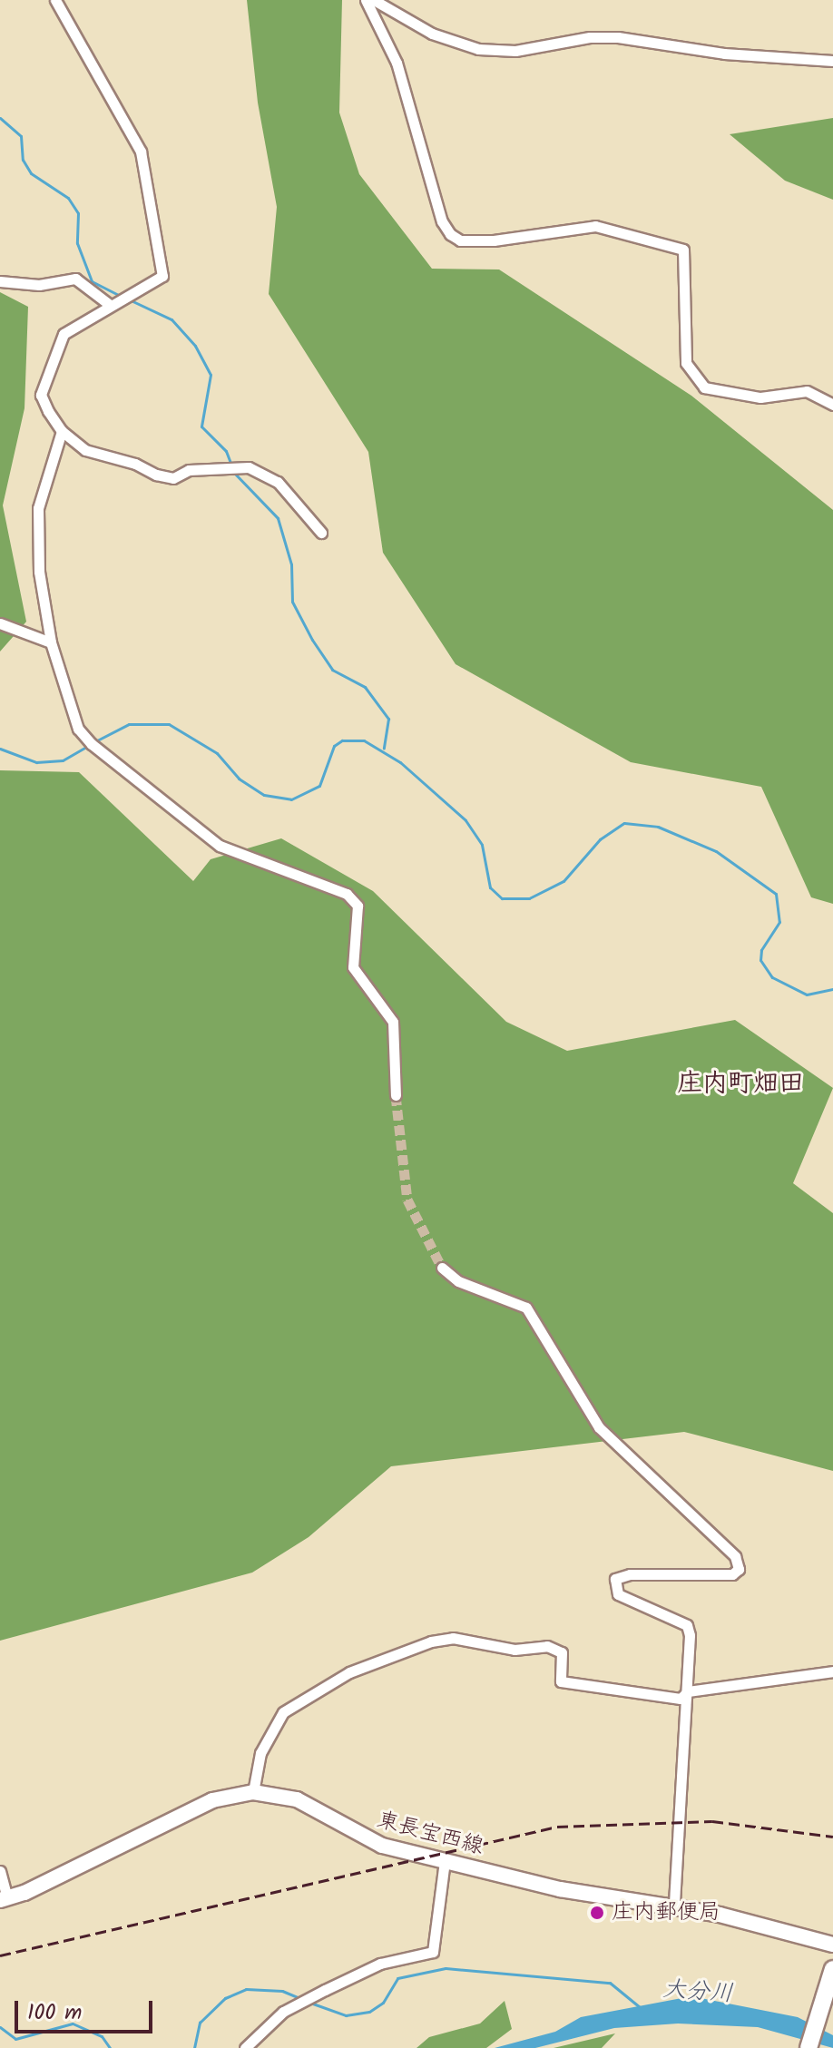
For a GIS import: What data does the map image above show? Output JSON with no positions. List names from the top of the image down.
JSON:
{
  "streets": {
    "main road": ["東長宝西線"]
  },
  "districts": ["庄内町畑田"],
  "water": ["大分川"],
  "places": ["庄内郵便局"],
  "scale_bar": "100 m"
}
